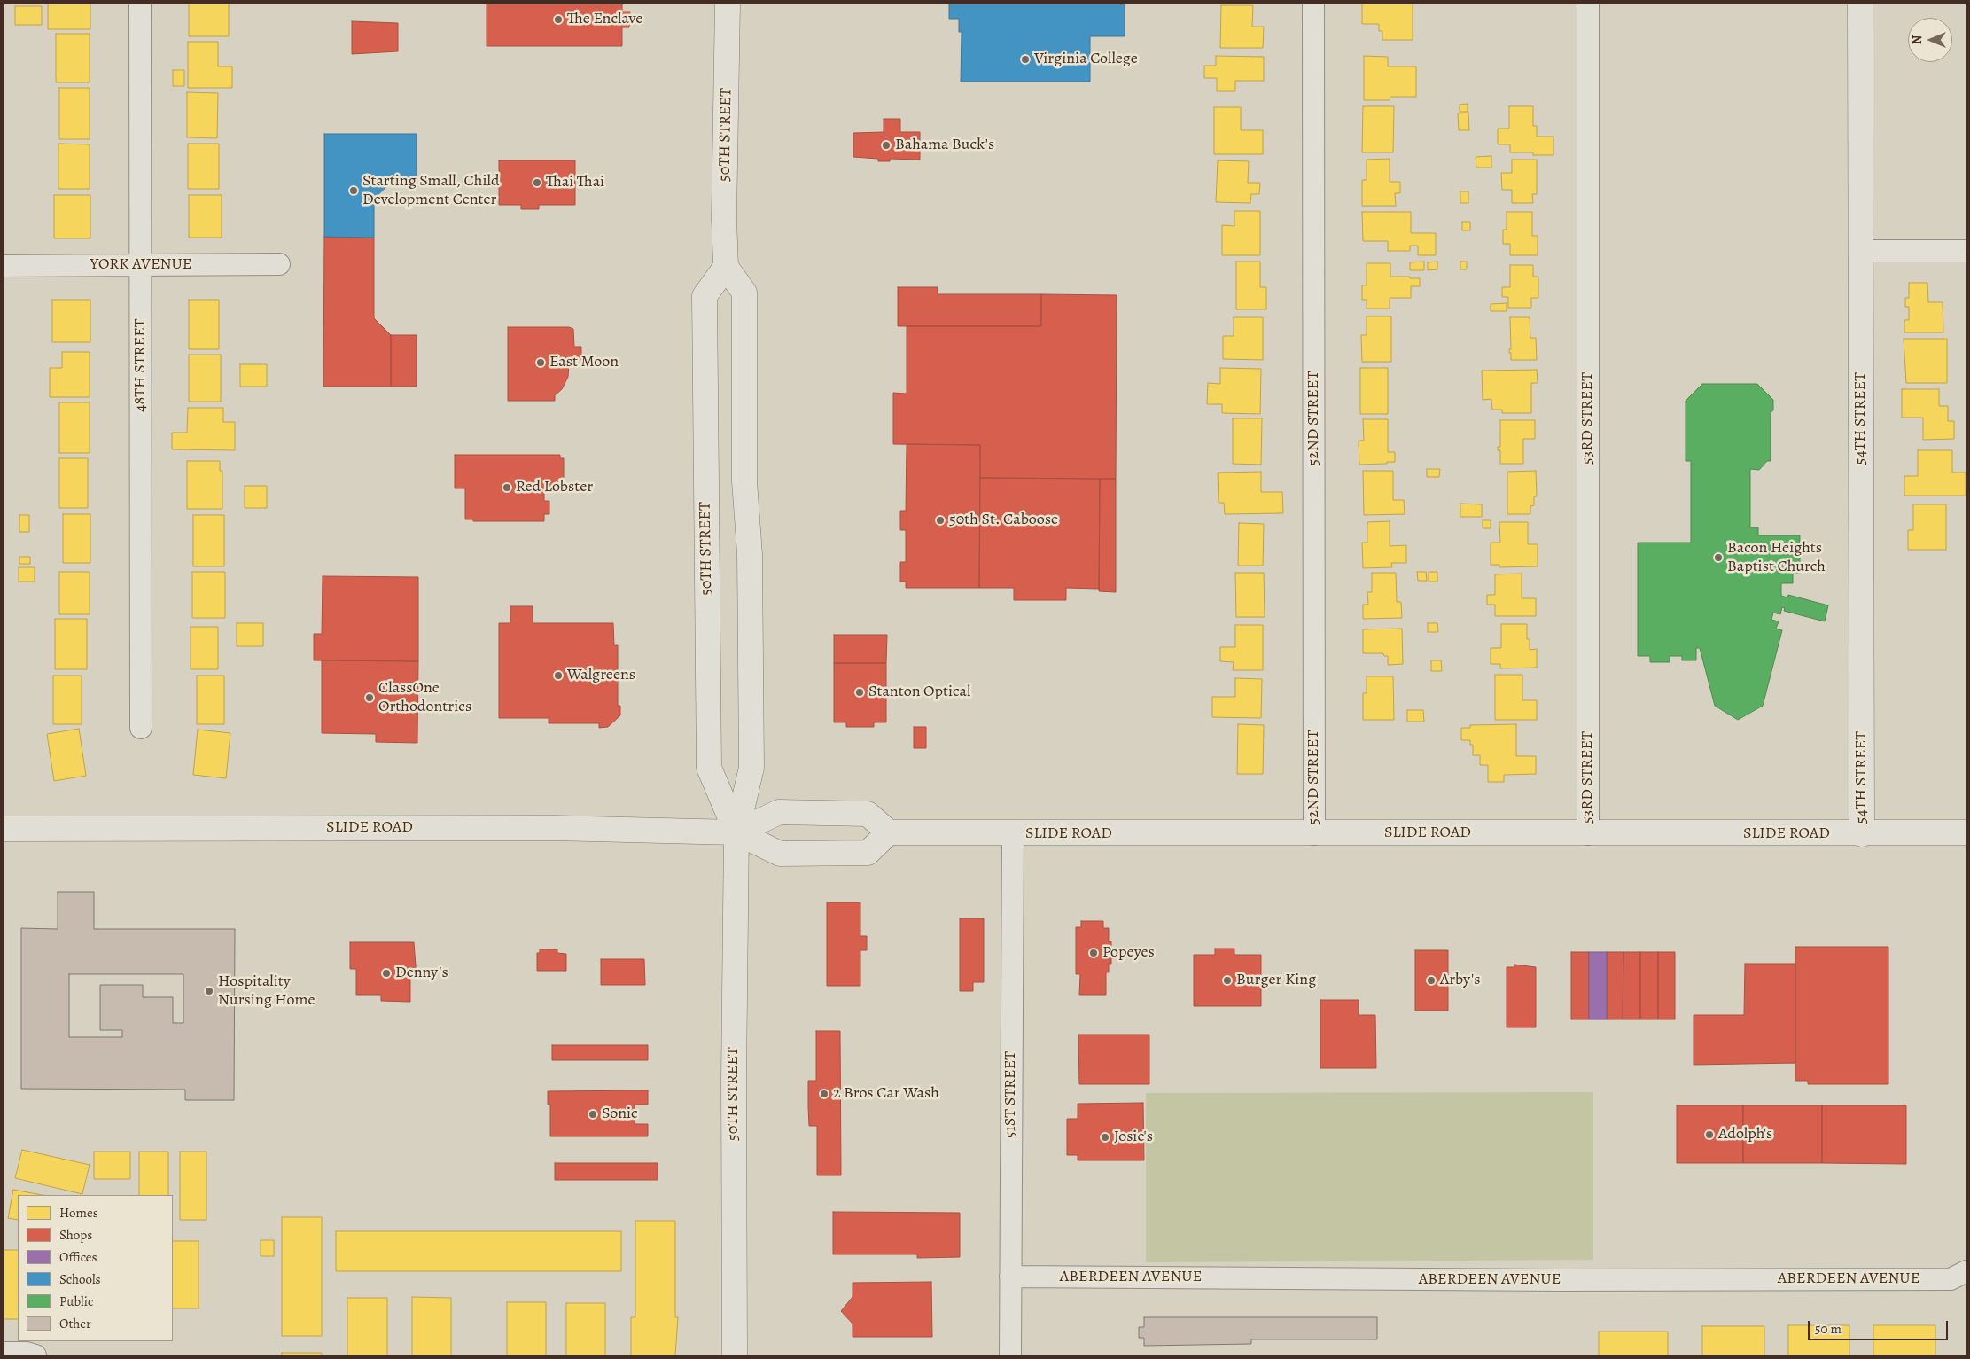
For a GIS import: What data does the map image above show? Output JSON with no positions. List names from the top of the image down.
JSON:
{
  "streets": {
    "main road": ["50TH STREET", "54TH STREET", "SLIDE ROAD"],
    "street": [
      "YORK AVENUE",
      "48TH STREET",
      "52ND STREET",
      "53RD STREET",
      "51ST STREET",
      "ABERDEEN AVENUE"
    ]
  },
  "crossings": [
    ["50TH STREET", "SLIDE ROAD"],
    ["YORK AVENUE", "48TH STREET"],
    ["52ND STREET", "SLIDE ROAD"],
    ["53RD STREET", "SLIDE ROAD"],
    ["54TH STREET", "SLIDE ROAD"],
    ["SLIDE ROAD", "51ST STREET"],
    ["51ST STREET", "ABERDEEN AVENUE"]
  ],
  "places": [
    "The Enclave",
    "Virginia College",
    "Bahama Buck's",
    "Thai Thai",
    "Starting Small, Child Development Center",
    "East Moon",
    "Red Lobster",
    "50th St. Caboose",
    "Bacon Heights Baptist Church",
    "Walgreens",
    "Stanton Optical",
    "ClassOne Orthodontrics",
    "Popeyes",
    "Denny's",
    "Burger King",
    "Arby's",
    "Hospitality Nursing Home",
    "2 Bros Car Wash",
    "Sonic",
    "Adolph's",
    "Josie's"
  ],
  "legend": [
    "Homes",
    "Shops",
    "Offices",
    "Schools",
    "Public",
    "Other"
  ],
  "scale_bar": "50 m",
  "north": "left"
}
